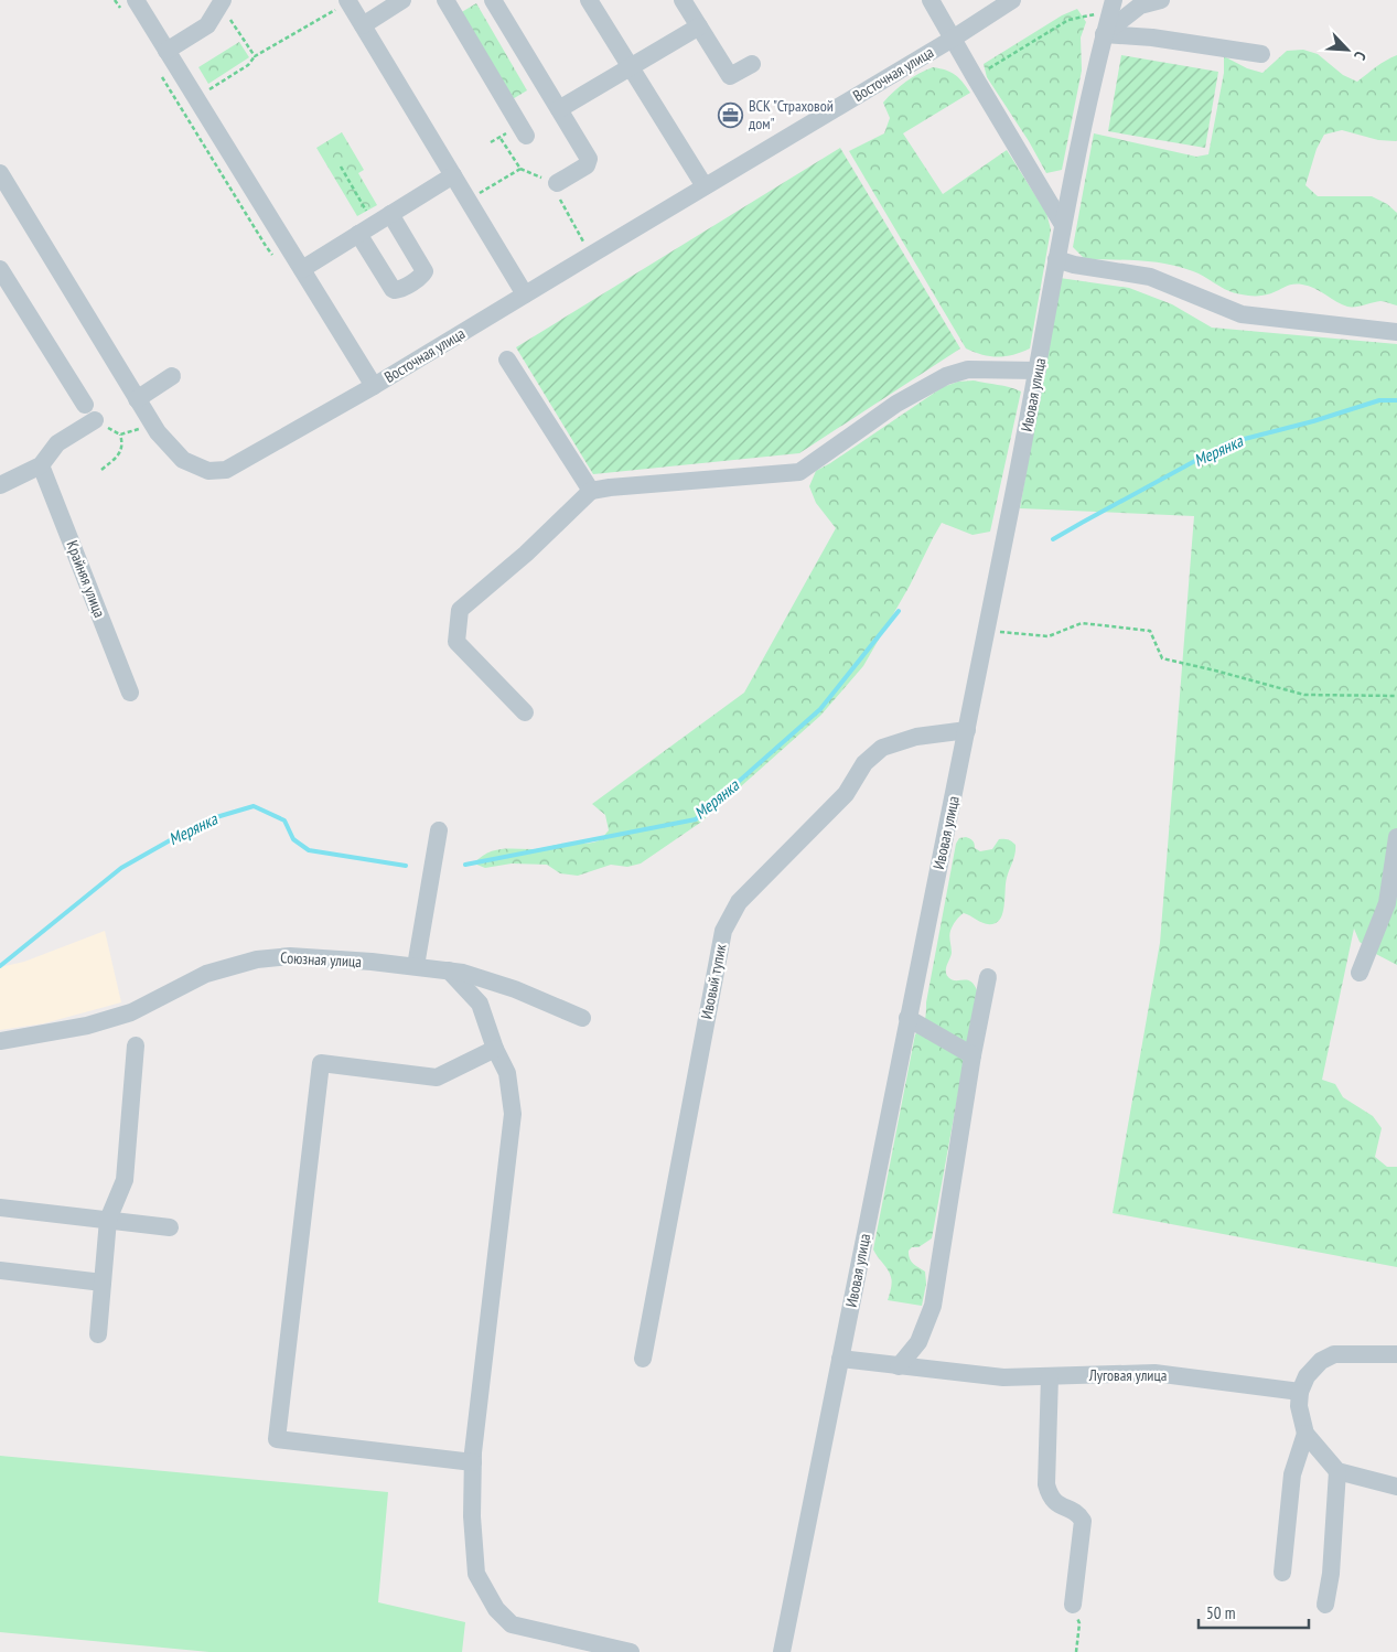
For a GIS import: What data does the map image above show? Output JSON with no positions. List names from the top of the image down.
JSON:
{
  "streets": {
    "street": [
      "Восточная улица",
      "Ивовая улица",
      "Крайняя улица",
      "Союзная улица",
      "Ивовый тупик",
      "Луговая улица"
    ]
  },
  "crossings": [
    ["Ивовая улица", "Ивовый тупик"],
    ["Ивовая улица", "Луговая улица"]
  ],
  "water": ["Мерянка"],
  "places": {
    "office": ["ВСК \"Страховой дом\""]
  },
  "scale_bar": "50 m",
  "north": "bottom right"
}
